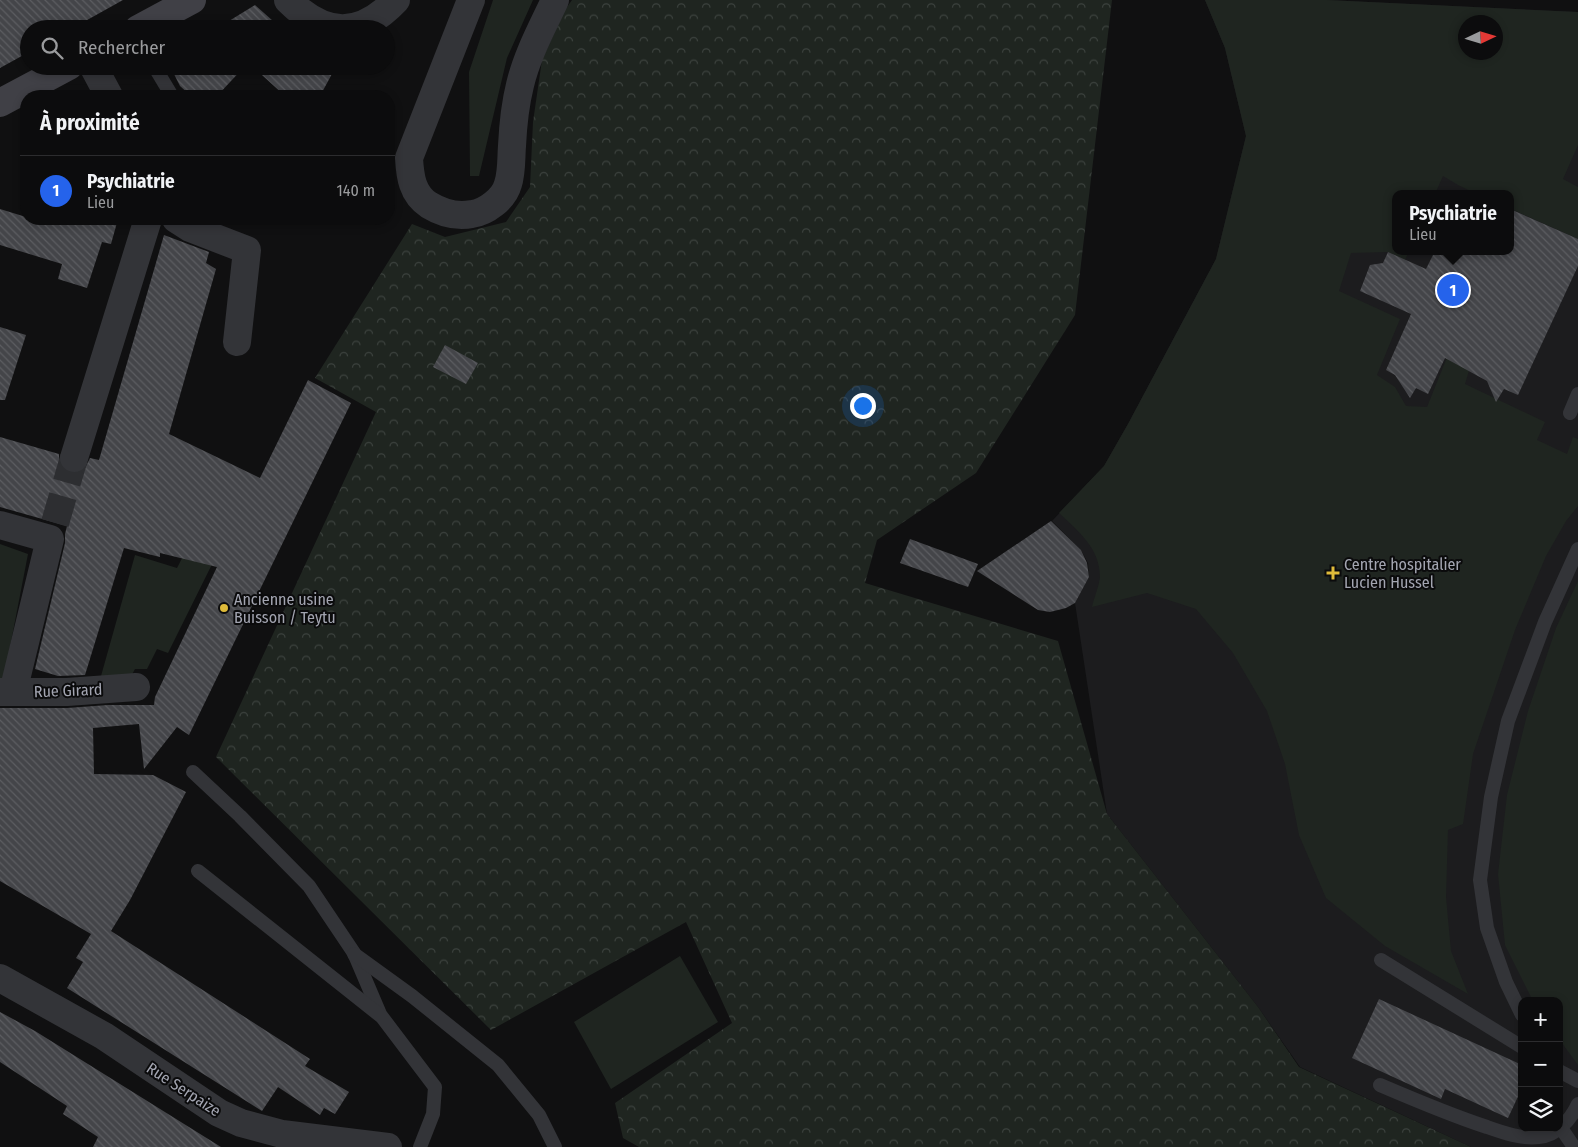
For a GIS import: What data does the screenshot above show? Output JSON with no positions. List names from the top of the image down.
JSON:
{
  "streets": {
    "street": ["Rue Girard", "Rue Serpaize"]
  },
  "places": {
    "health": ["Centre hospitalier Lucien Hussel"],
    "other": ["Ancienne usine Buisson / Teytu"]
  },
  "north": "right",
  "page": {
    "search": "Rechercher",
    "heading": "À proximité",
    "list": [
      {
        "mark": "1",
        "name": "Psychiatrie",
        "note": "Lieu",
        "value": "140 m"
      }
    ],
    "popup": ["Psychiatrie", "Lieu"],
    "pins": "1",
    "map_buttons": ["+", "−"]
  }
}
